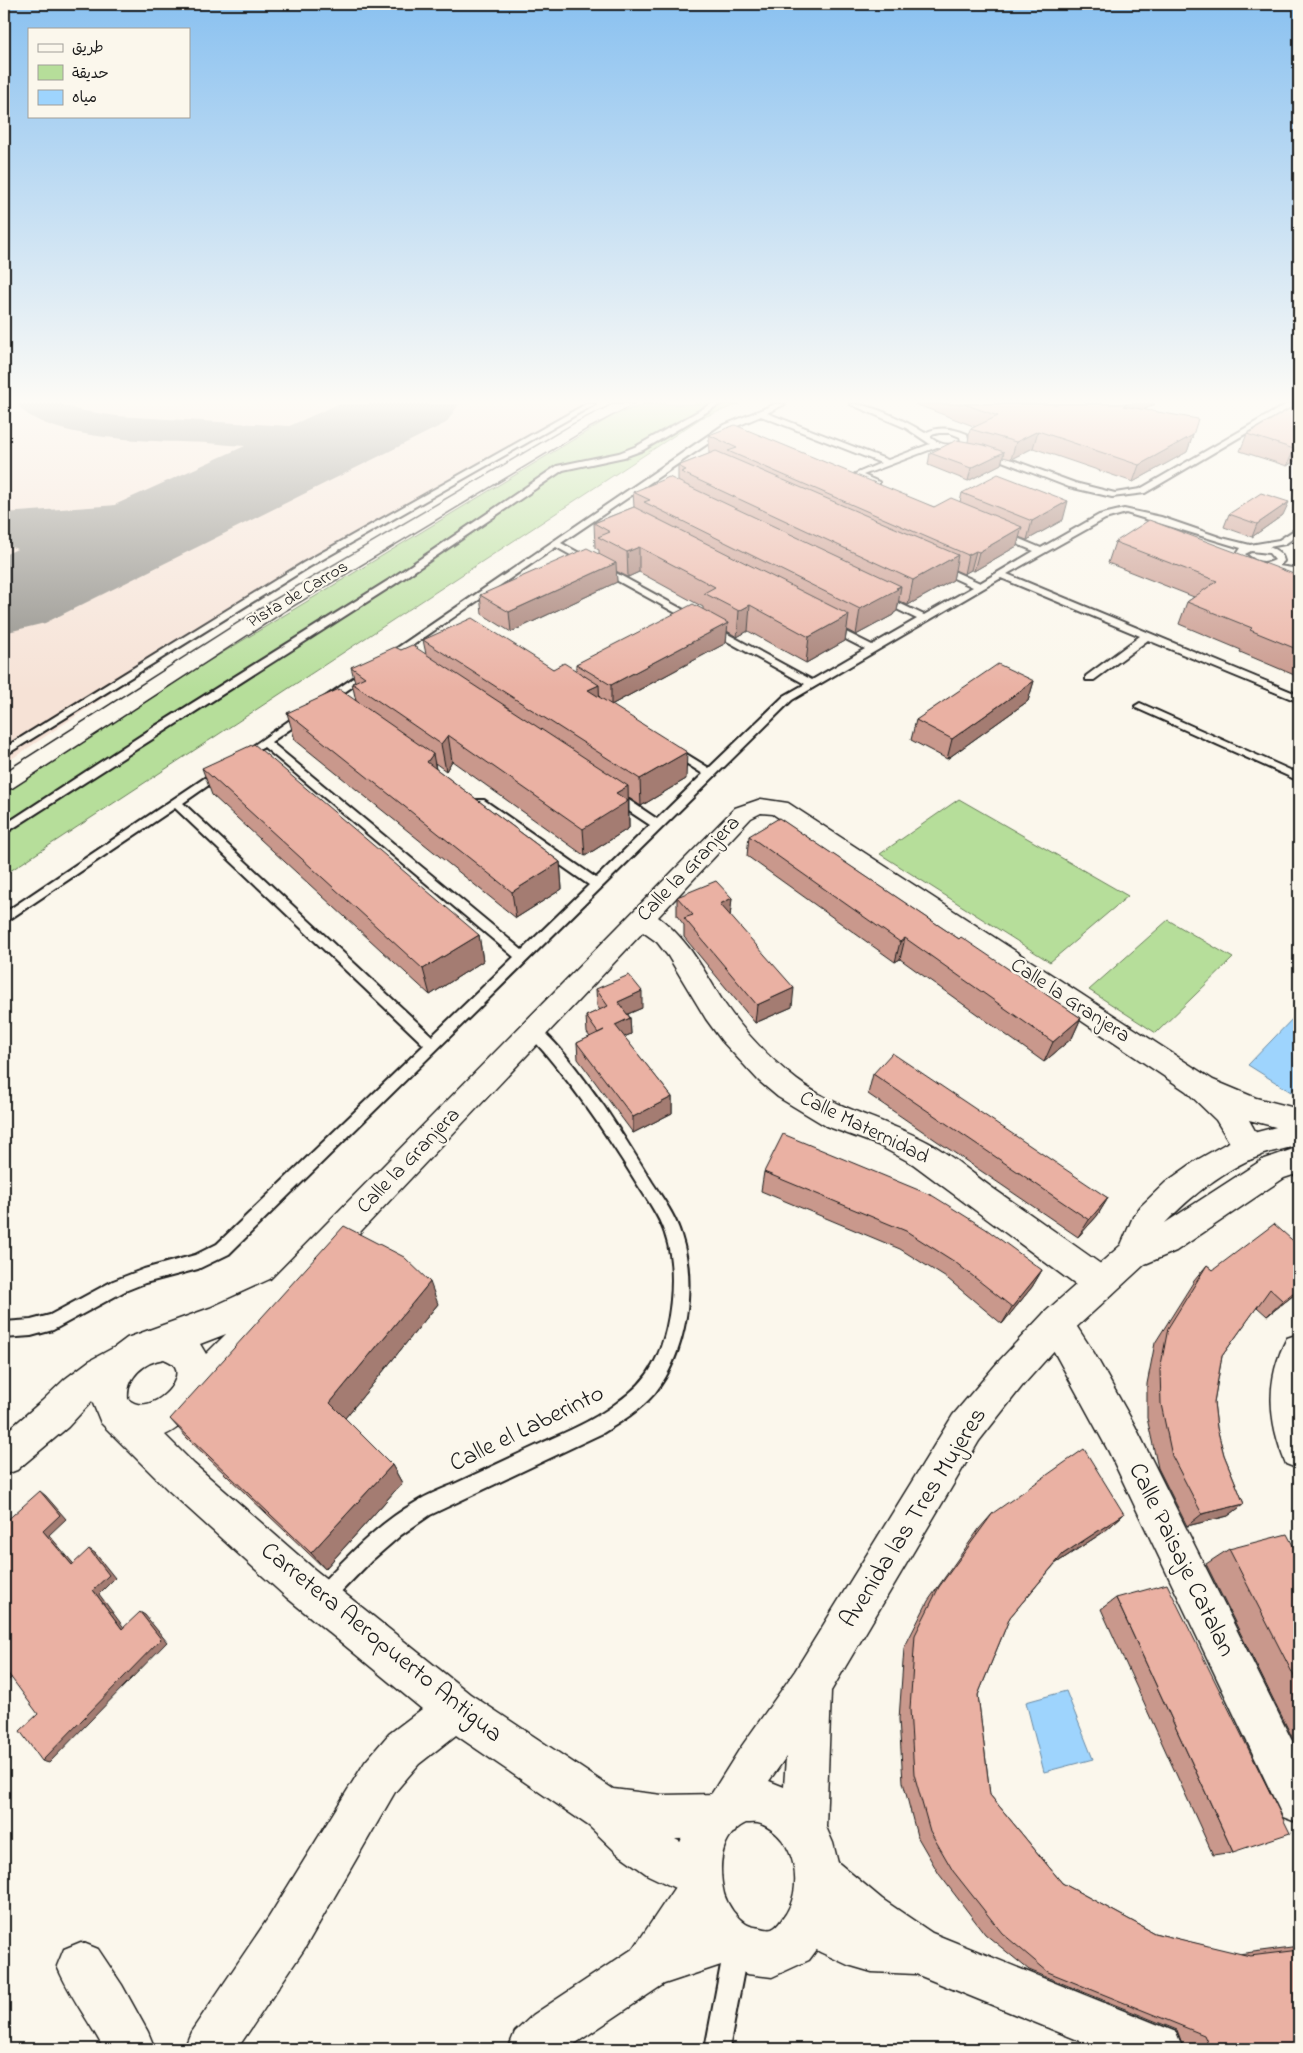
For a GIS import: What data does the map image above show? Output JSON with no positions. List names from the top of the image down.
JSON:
{
  "streets": {
    "street": [
      "Pista de Carros",
      "Calle la Granjera",
      "Calle Maternidad",
      "Avenida las Tres Mujeres",
      "Calle Paisaje Catalan",
      "Carretera Aeropuerto Antigua"
    ],
    "lane": ["Calle el Laberinto"]
  },
  "crossings": [
    ["Calle la Granjera", "Calle Maternidad"],
    ["Calle la Granjera", "Calle el Laberinto"],
    ["Calle la Granjera", "Avenida las Tres Mujeres"],
    ["Calle la Granjera", "Carretera Aeropuerto Antigua"],
    ["Calle Maternidad", "Avenida las Tres Mujeres"],
    ["Calle el Laberinto", "Carretera Aeropuerto Antigua"],
    ["Avenida las Tres Mujeres", "Calle Paisaje Catalan"],
    ["Avenida las Tres Mujeres", "Carretera Aeropuerto Antigua"]
  ],
  "legend": ["طريق", "حديقة", "مياه"]
}
